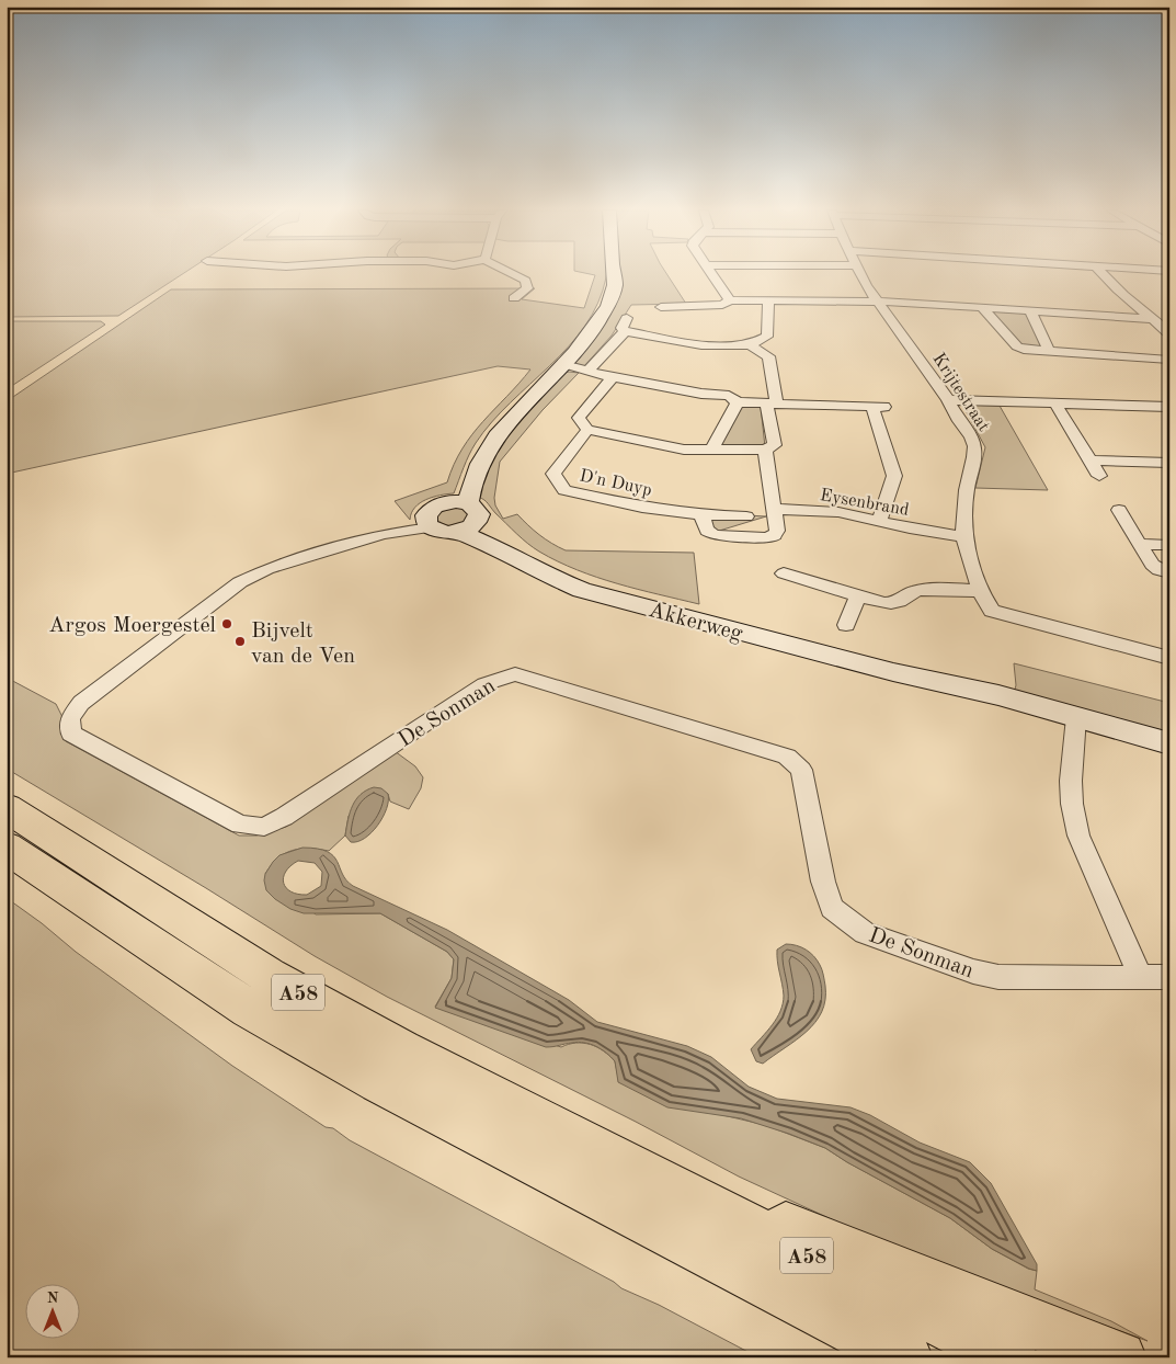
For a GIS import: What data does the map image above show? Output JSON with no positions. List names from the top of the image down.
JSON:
{
  "streets": {
    "highway": ["A58"],
    "main road": ["Akkerweg"],
    "street": [
      "Krijtestraat",
      "D'n Duyp",
      "Eysenbrand",
      "De Sonman"
    ]
  },
  "crossings": [
    ["Krijtestraat", "Eysenbrand"],
    ["Akkerweg", "De Sonman"]
  ],
  "places": ["Argos Moergestel", "Bijvelt van de Ven"],
  "north": "top"
}
